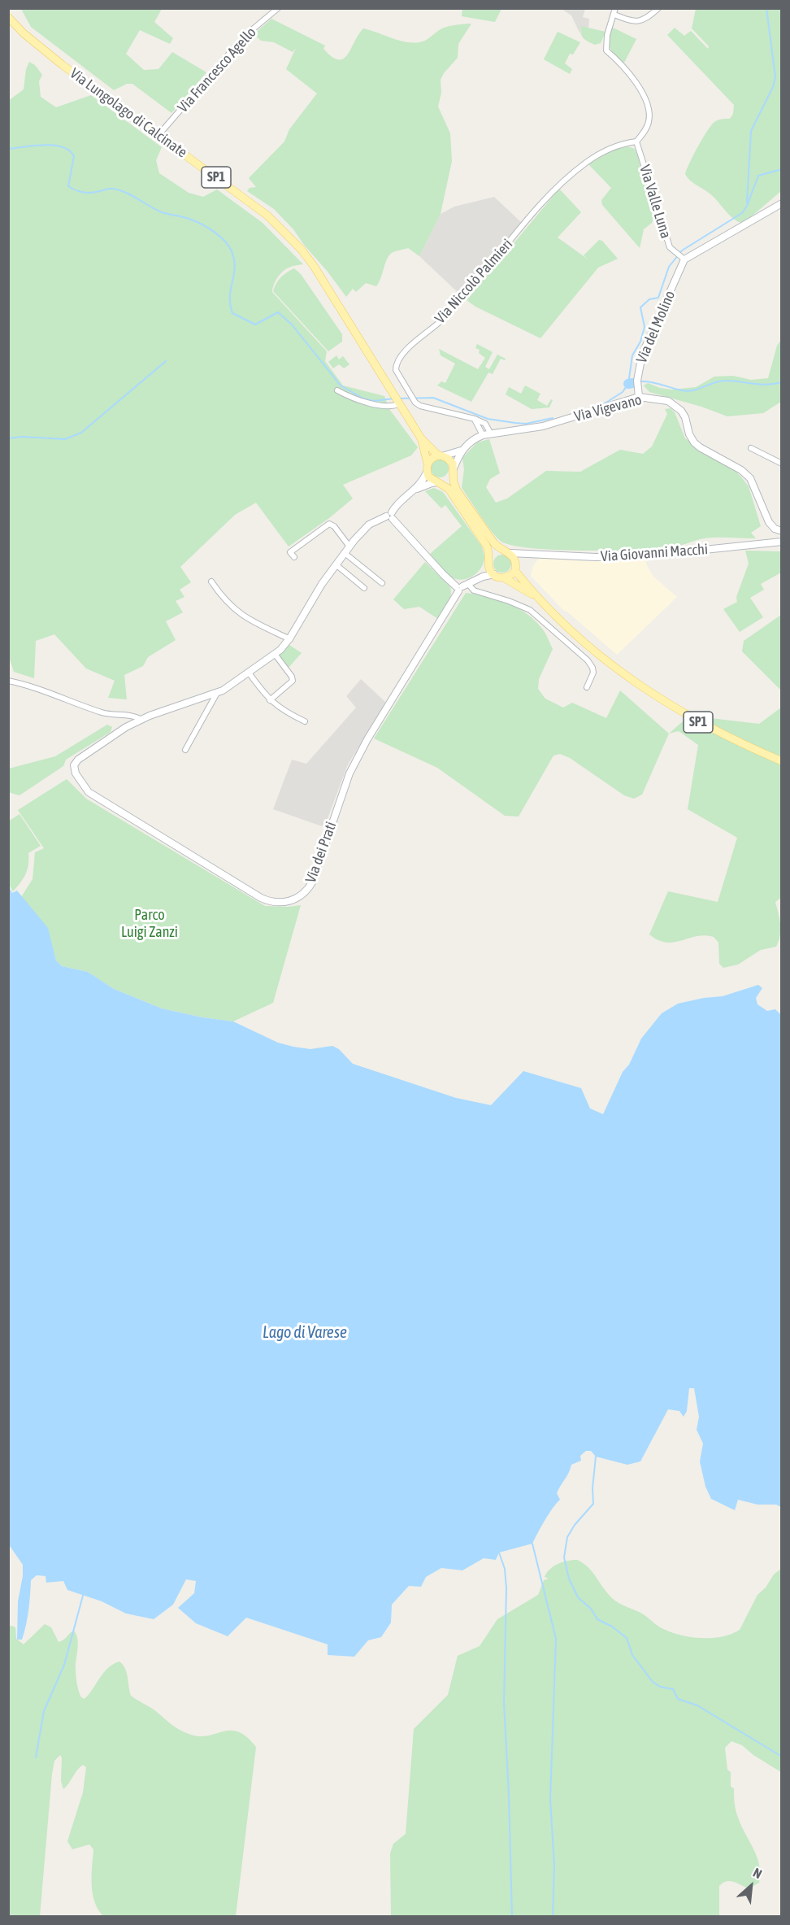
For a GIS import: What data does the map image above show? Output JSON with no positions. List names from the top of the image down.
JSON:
{
  "streets": {
    "main road": ["Via Lungolago di Calcinate", "SP1"],
    "street": [
      "Via Francesco Agello",
      "Via Valle Luna",
      "Via Niccolò Palmieri",
      "Via del Molino",
      "Via Vigevano",
      "Via Giovanni Macchi",
      "Via dei Prati"
    ]
  },
  "crossings": [
    ["Via Francesco Agello", "Via Lungolago di Calcinate"],
    ["Via Lungolago di Calcinate", "SP1"],
    ["SP1", "Via Vigevano"],
    ["SP1", "Via Giovanni Macchi"],
    ["Via Valle Luna", "Via Niccolò Palmieri"],
    ["Via Valle Luna", "Via del Molino"],
    ["Via Niccolò Palmieri", "Via Vigevano"],
    ["Via del Molino", "Via Vigevano"]
  ],
  "water": ["Lago di Varese"],
  "parks": ["Parco Luigi Zanzi"],
  "north": "top right"
}
